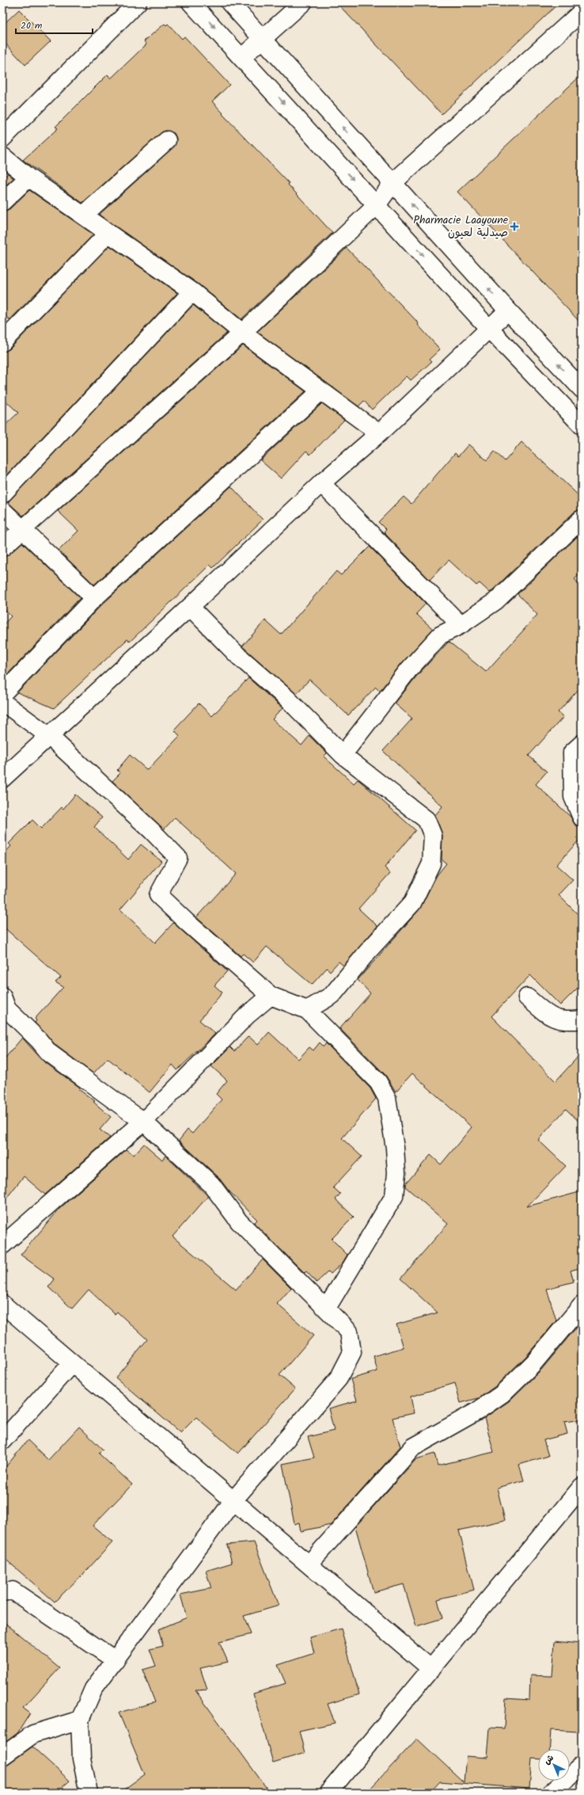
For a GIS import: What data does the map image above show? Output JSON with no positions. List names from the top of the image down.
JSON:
{
  "places": {
    "health": ["Pharmacie Laayoune صيدلية لعيون"]
  },
  "scale_bar": "20 m",
  "north": "top left"
}
